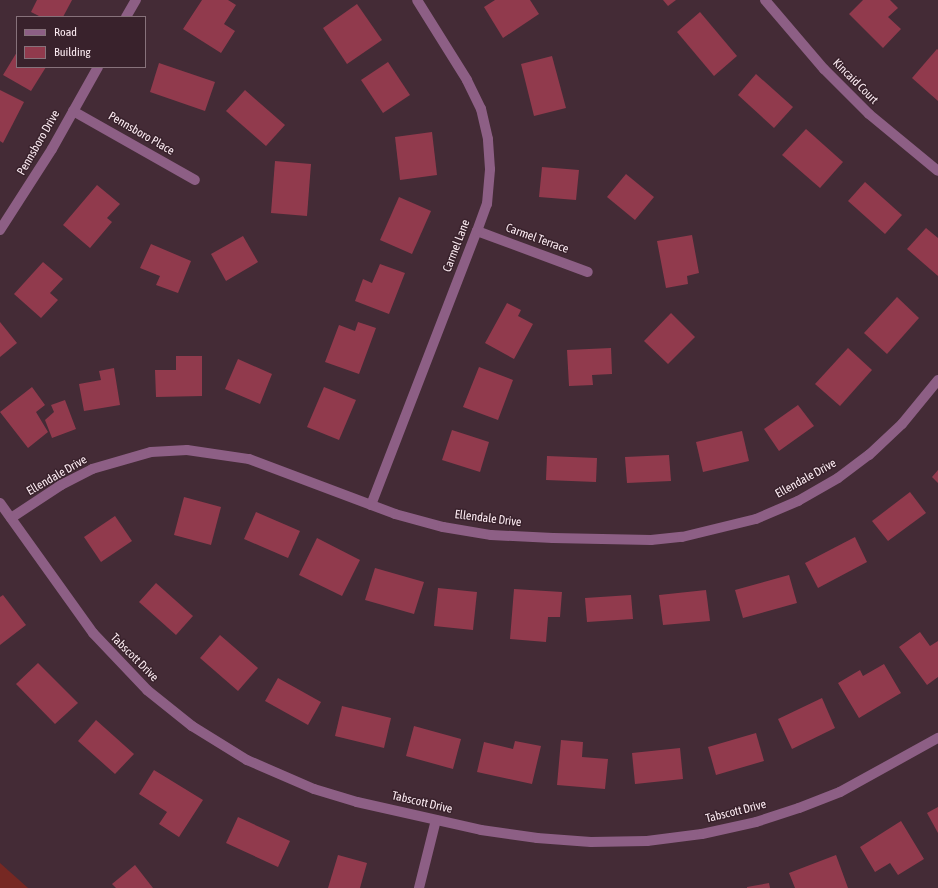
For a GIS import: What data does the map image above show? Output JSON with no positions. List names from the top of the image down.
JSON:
{
  "streets": {
    "street": [
      "Kincaid Court",
      "Pennsboro Place",
      "Pennsboro Drive",
      "Carmel Terrace",
      "Carmel Lane",
      "Ellendale Drive",
      "Tabscott Drive"
    ]
  },
  "crossings": [
    ["Pennsboro Place", "Pennsboro Drive"],
    ["Carmel Terrace", "Carmel Lane"],
    ["Carmel Lane", "Ellendale Drive"],
    ["Ellendale Drive", "Tabscott Drive"]
  ],
  "legend": ["Road", "Building"]
}
